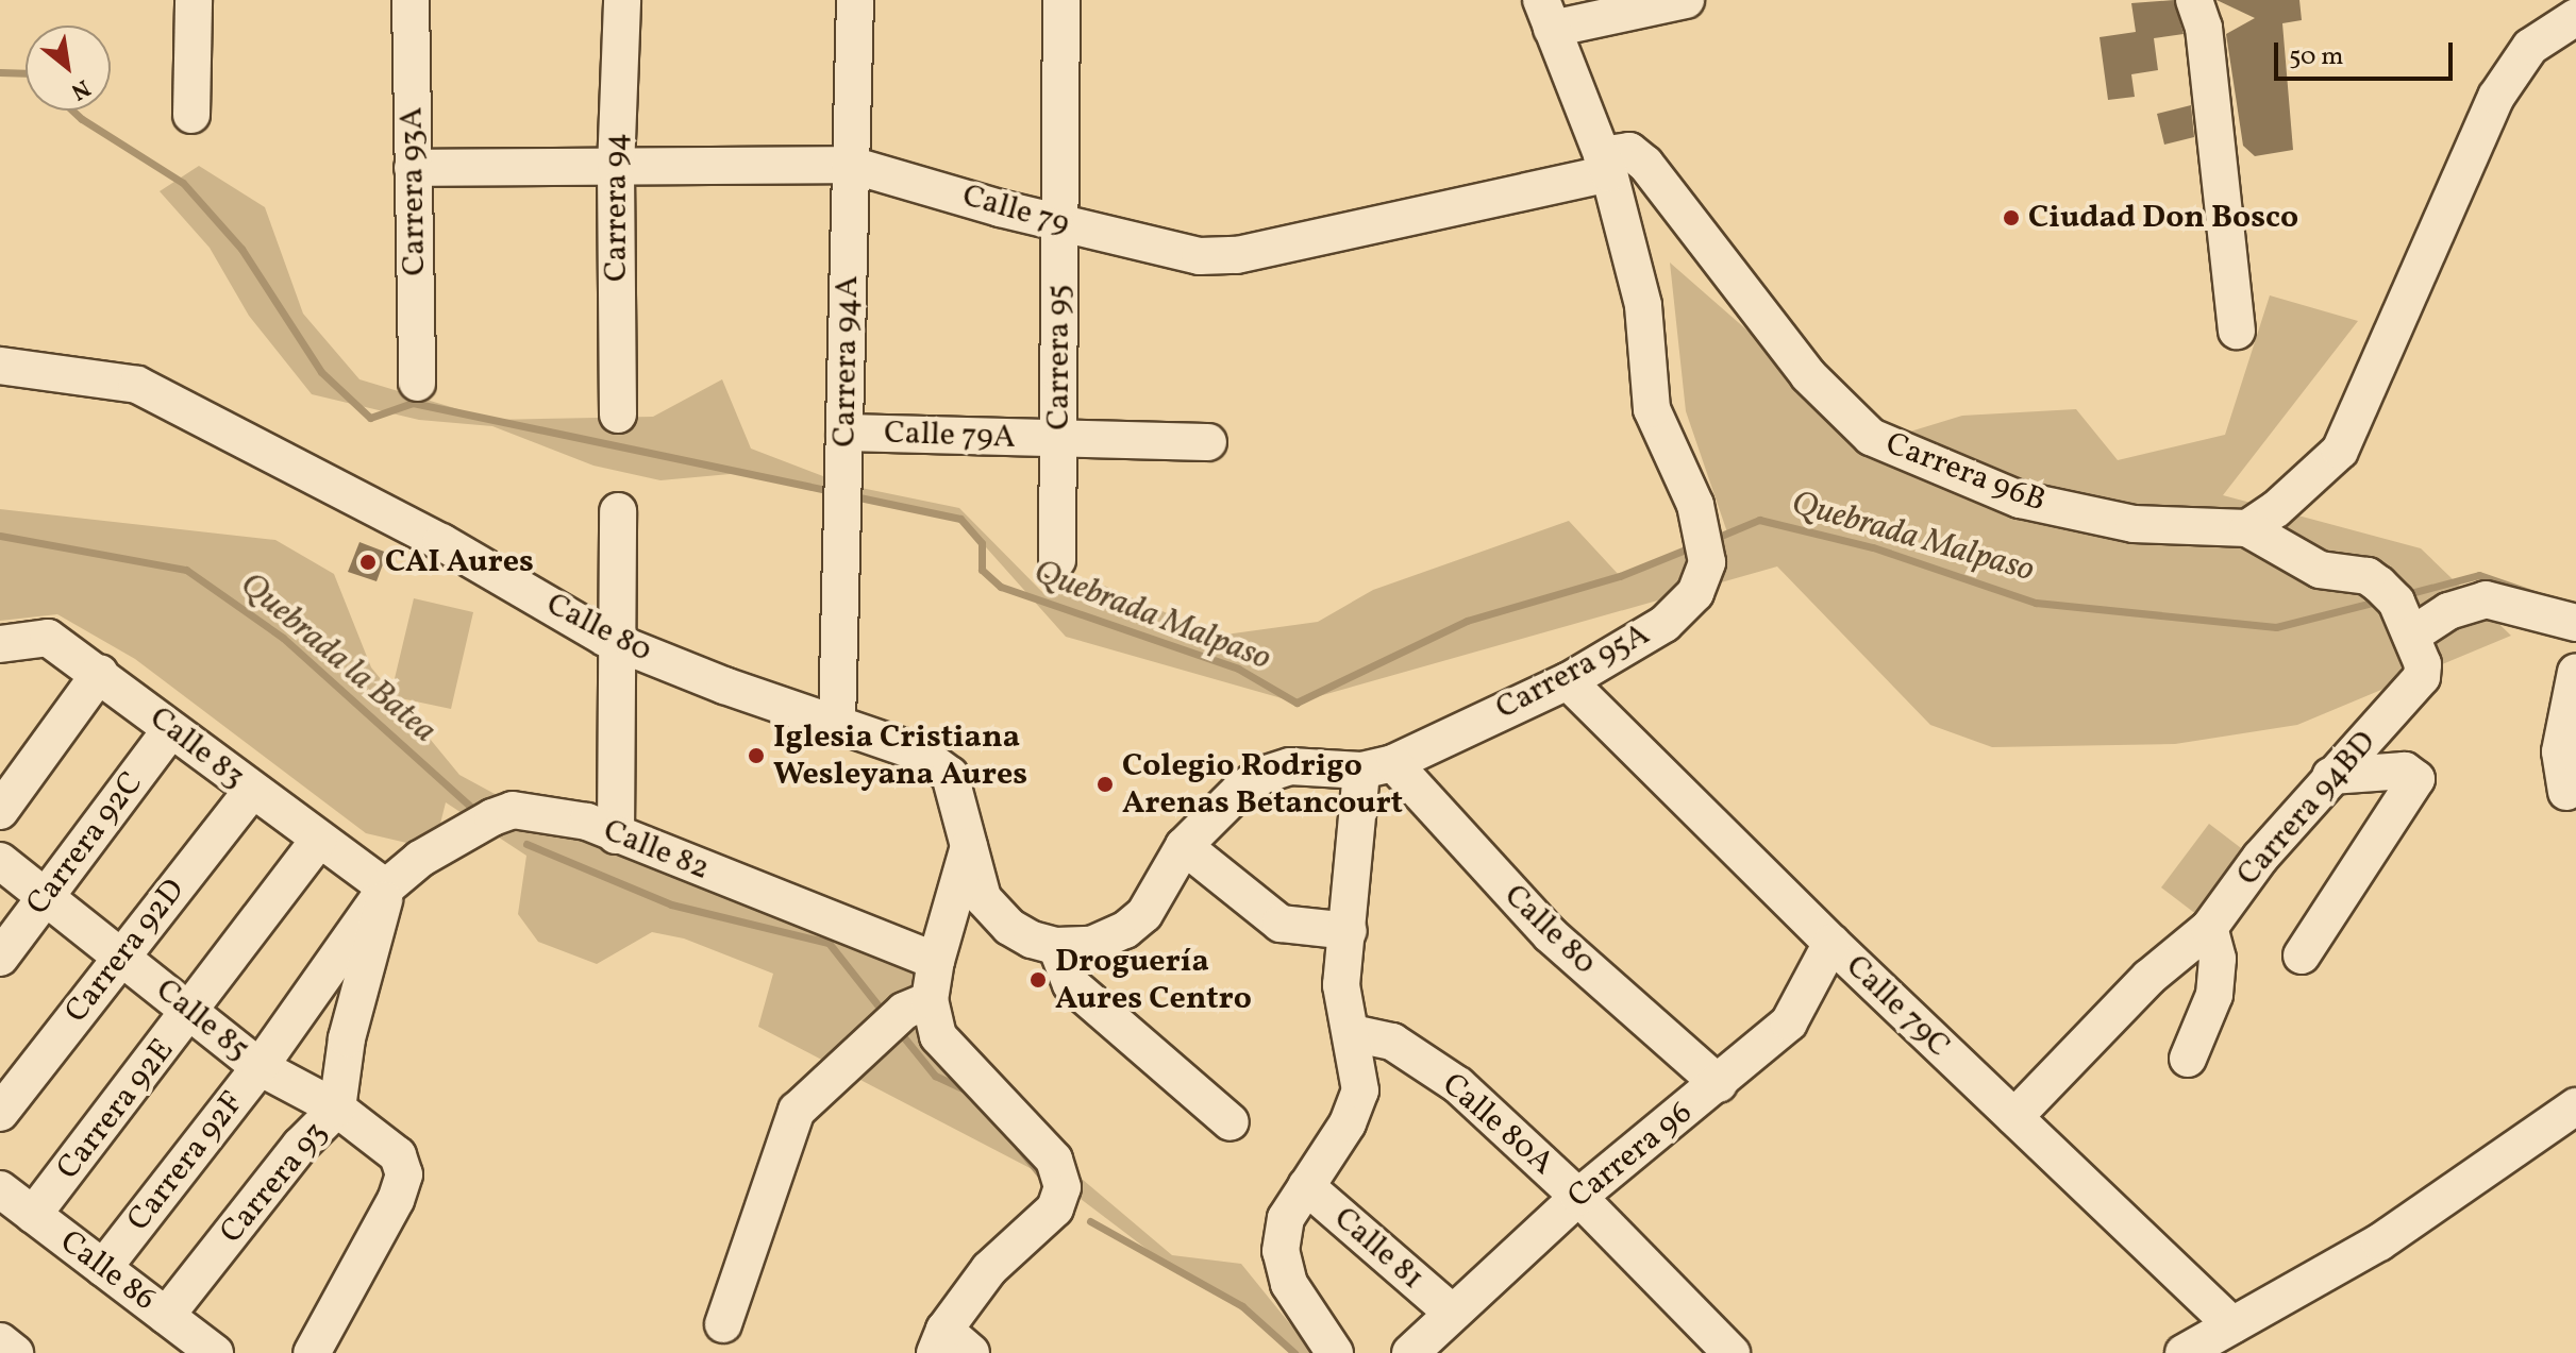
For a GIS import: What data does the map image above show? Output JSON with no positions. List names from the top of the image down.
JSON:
{
  "streets": {
    "street": [
      "Carrera 93A",
      "Carrera 94",
      "Calle 79",
      "Carrera 95",
      "Carrera 94A",
      "Calle 79A",
      "Carrera 96B",
      "Calle 80",
      "Carrera 95A",
      "Calle 83",
      "Carrera 94BD",
      "Carrera 92C",
      "Calle 82",
      "Carrera 92D",
      "Calle 79C",
      "Calle 85",
      "Carrera 92E",
      "Calle 80A",
      "Carrera 96",
      "Carrera 92F",
      "Carrera 93",
      "Calle 81",
      "Calle 86"
    ]
  },
  "crossings": [
    ["Carrera 93A", "Calle 79"],
    ["Carrera 94", "Calle 79"],
    ["Calle 79", "Carrera 95"],
    ["Calle 79", "Carrera 94A"],
    ["Calle 79", "Carrera 96B"],
    ["Calle 79", "Carrera 95A"],
    ["Carrera 95", "Calle 79A"],
    ["Carrera 94A", "Calle 79A"],
    ["Carrera 94A", "Calle 80"],
    ["Carrera 96B", "Carrera 95A"],
    ["Carrera 96B", "Carrera 94BD"],
    ["Calle 80", "Carrera 95A"],
    ["Calle 80", "Carrera 96"],
    ["Carrera 95A", "Calle 79C"],
    ["Calle 83", "Carrera 92C"],
    ["Calle 83", "Calle 82"],
    ["Calle 83", "Carrera 92D"],
    ["Calle 83", "Carrera 92E"],
    ["Calle 83", "Carrera 92F"],
    ["Calle 83", "Carrera 93"],
    ["Carrera 94BD", "Calle 79C"],
    ["Carrera 92C", "Calle 85"],
    ["Calle 82", "Carrera 92F"],
    ["Calle 82", "Carrera 93"],
    ["Carrera 92D", "Calle 85"],
    ["Calle 79C", "Carrera 96"],
    ["Calle 85", "Carrera 92E"],
    ["Calle 85", "Carrera 92F"],
    ["Calle 85", "Carrera 93"],
    ["Carrera 92E", "Calle 86"],
    ["Calle 80A", "Carrera 96"],
    ["Carrera 96", "Calle 81"],
    ["Carrera 92F", "Carrera 93"],
    ["Carrera 92F", "Calle 86"],
    ["Carrera 93", "Calle 86"]
  ],
  "water": ["Quebrada Malpaso", "Quebrada la Batea"],
  "places": [
    "Ciudad Don Bosco",
    "CAI Aures",
    "Iglesia Cristiana Wesleyana Aures",
    "Colegio Rodrigo Arenas Betancourt",
    "Droguería Aures Centro"
  ],
  "scale_bar": "50 m",
  "north": "bottom right"
}
